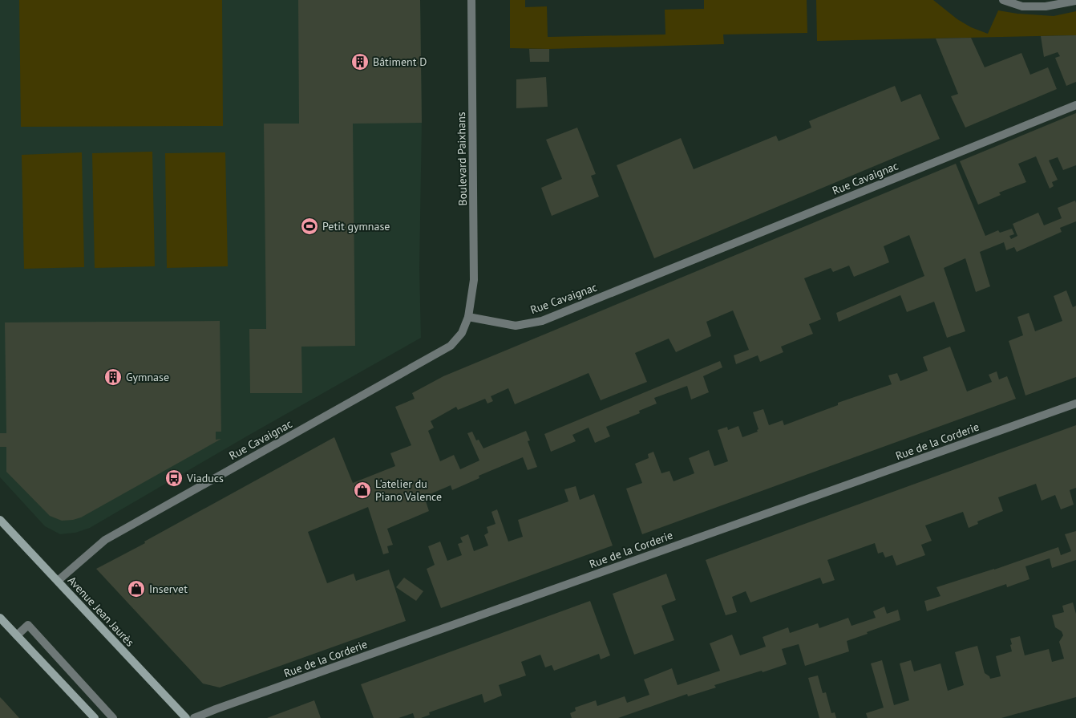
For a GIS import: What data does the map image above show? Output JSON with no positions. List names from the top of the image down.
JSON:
{
  "streets": {
    "main road": ["Avenue Jean Jaurès"],
    "street": ["Boulevard Paixhans", "Rue Cavaignac", "Rue de la Corderie"]
  },
  "crossings": [
    ["Boulevard Paixhans", "Rue Cavaignac"],
    ["Rue Cavaignac", "Avenue Jean Jaurès"]
  ],
  "places": {
    "building": ["Bâtiment D", "Gymnase"],
    "sports": ["Petit gymnase"],
    "bus stop": ["Viaducs"],
    "shop": ["L'atelier du Piano Valence", "Inservet"]
  }
}
